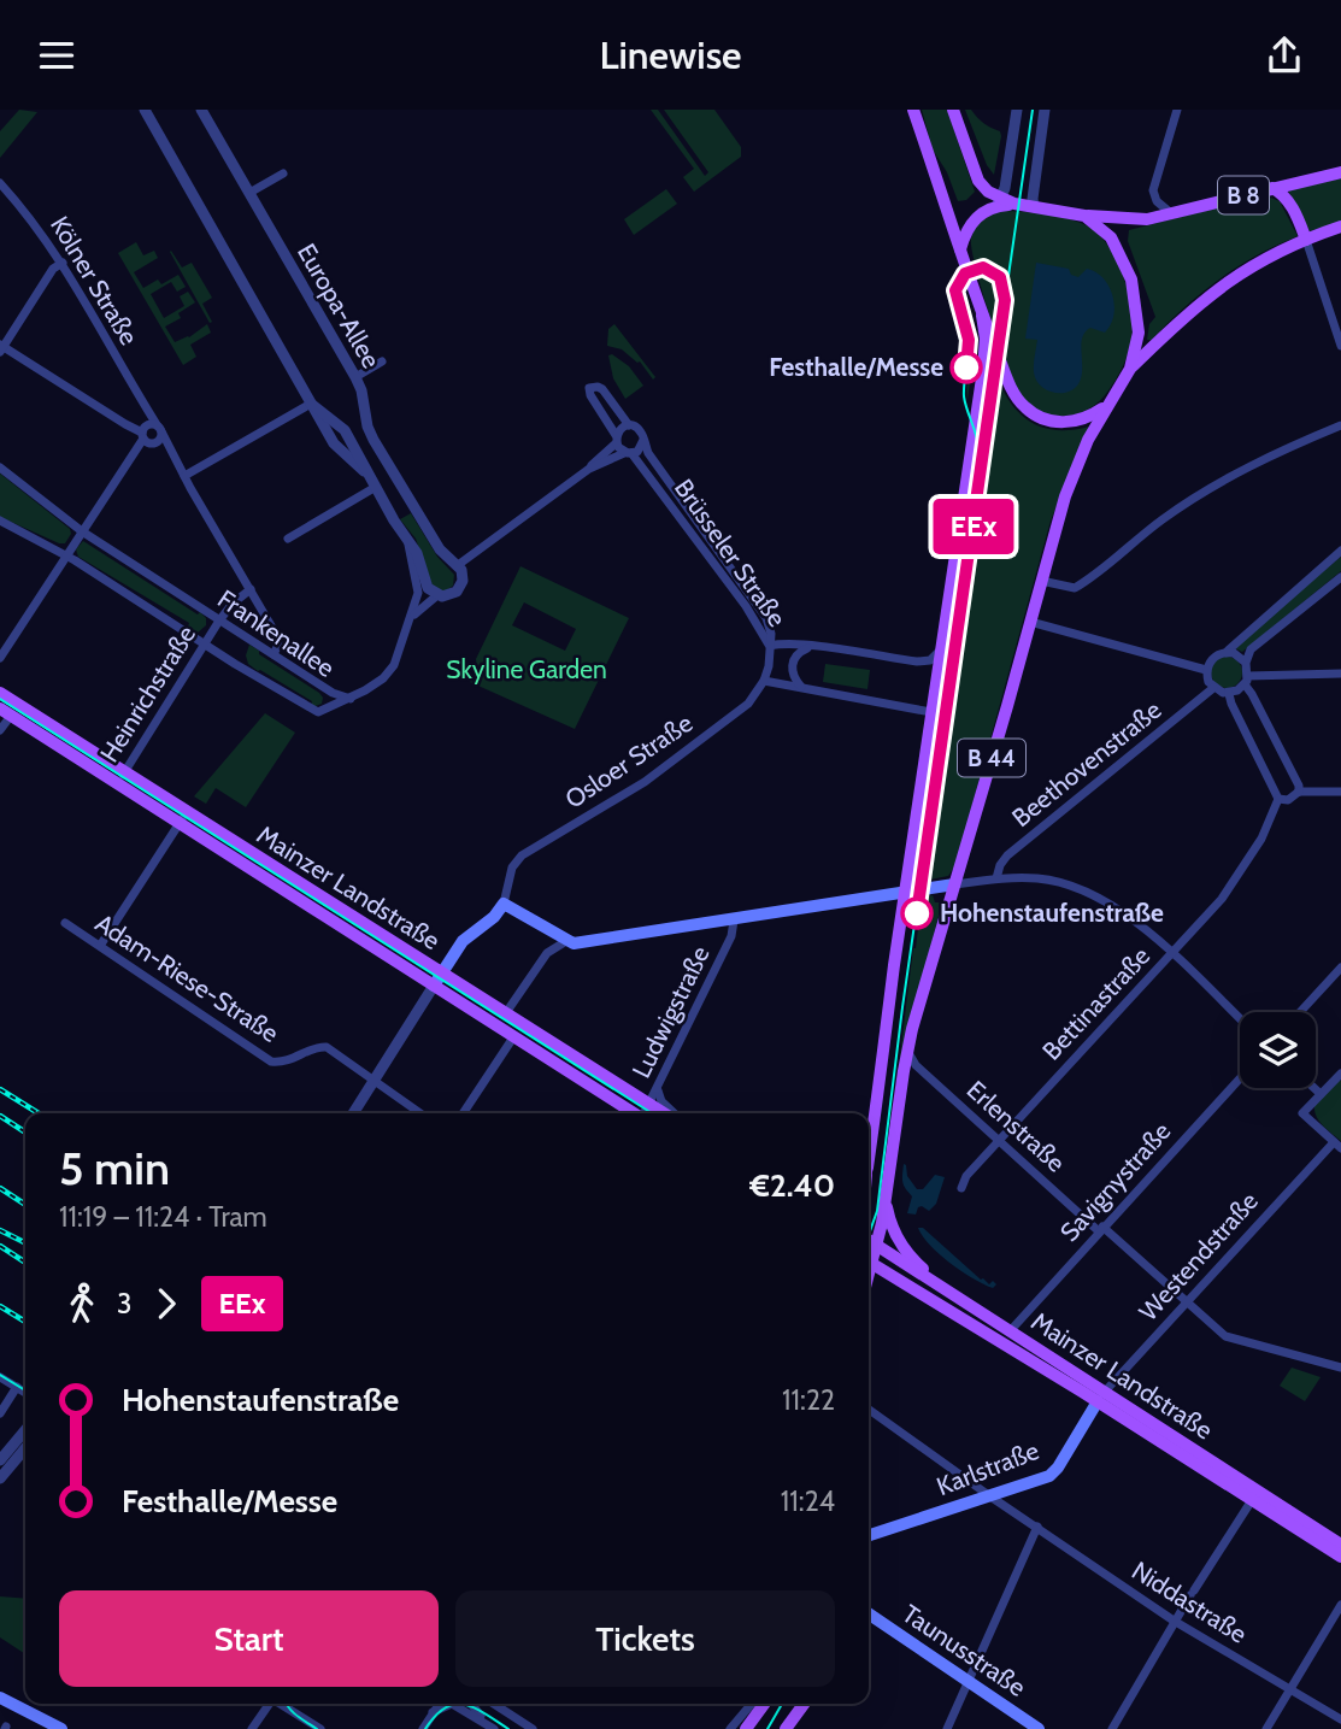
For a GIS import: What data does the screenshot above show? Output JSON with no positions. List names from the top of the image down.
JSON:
{
  "streets": {
    "main road": [
      "B 8",
      "B 44",
      "Mainzer Landstraße",
      "Karlstraße",
      "Taunusstraße"
    ],
    "street": [
      "Kölner Straße",
      "Europa-Allee",
      "Brüsseler Straße",
      "Frankenallee",
      "Heinrichstraße",
      "Osloer Straße",
      "Beethovenstraße",
      "Adam-Riese-Straße",
      "Bettinastraße",
      "Ludwigstraße",
      "Erlenstraße",
      "Savignystraße",
      "Westendstraße",
      "Niddastraße"
    ]
  },
  "crossings": [
    ["B 8", "B 44"],
    ["Kölner Straße", "Frankenallee"],
    ["Kölner Straße", "Heinrichstraße"],
    ["Frankenallee", "Heinrichstraße"],
    ["Heinrichstraße", "Mainzer Landstraße"],
    ["B 44", "Mainzer Landstraße"],
    ["B 44", "Erlenstraße"],
    ["Mainzer Landstraße", "Savignystraße"],
    ["Mainzer Landstraße", "Westendstraße"],
    ["Mainzer Landstraße", "Karlstraße"],
    ["Bettinastraße", "Erlenstraße"],
    ["Erlenstraße", "Savignystraße"],
    ["Erlenstraße", "Westendstraße"],
    ["Westendstraße", "Karlstraße"],
    ["Karlstraße", "Niddastraße"]
  ],
  "parks": ["Skyline Garden"],
  "places": ["Festhalle/Messe", "Hohenstaufenstraße"],
  "lines": ["tram line EEx"],
  "page": {
    "header": "Linewise",
    "on_map": "EEx",
    "heading": ["5 min", "11:19 – 11:24 · Tram", "€2.40"],
    "legs": ["3", "EEx"],
    "list": [
      {
        "name": "Hohenstaufenstraße",
        "value": "11:22"
      },
      {
        "name": "Festhalle/Messe",
        "value": "11:24"
      }
    ],
    "buttons": ["Start", "Tickets"]
  }
}
